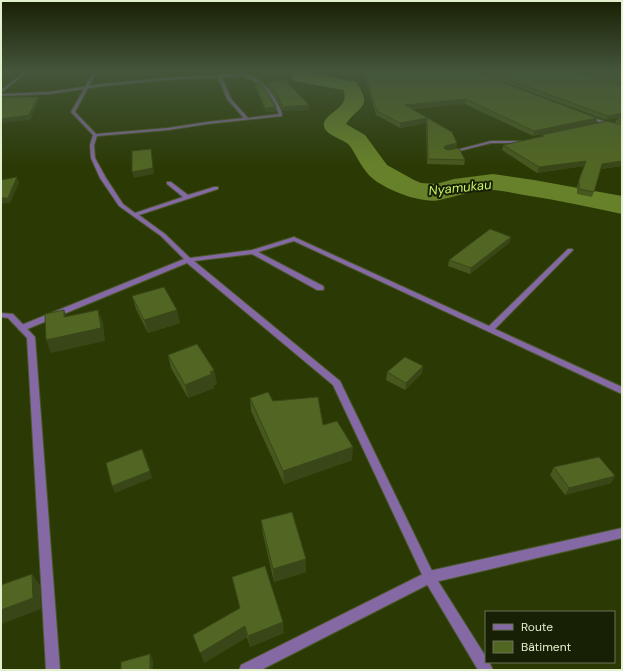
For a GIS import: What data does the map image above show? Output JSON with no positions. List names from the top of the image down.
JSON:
{
  "water": ["Nyamukau"],
  "legend": ["Route", "Bâtiment"]
}
